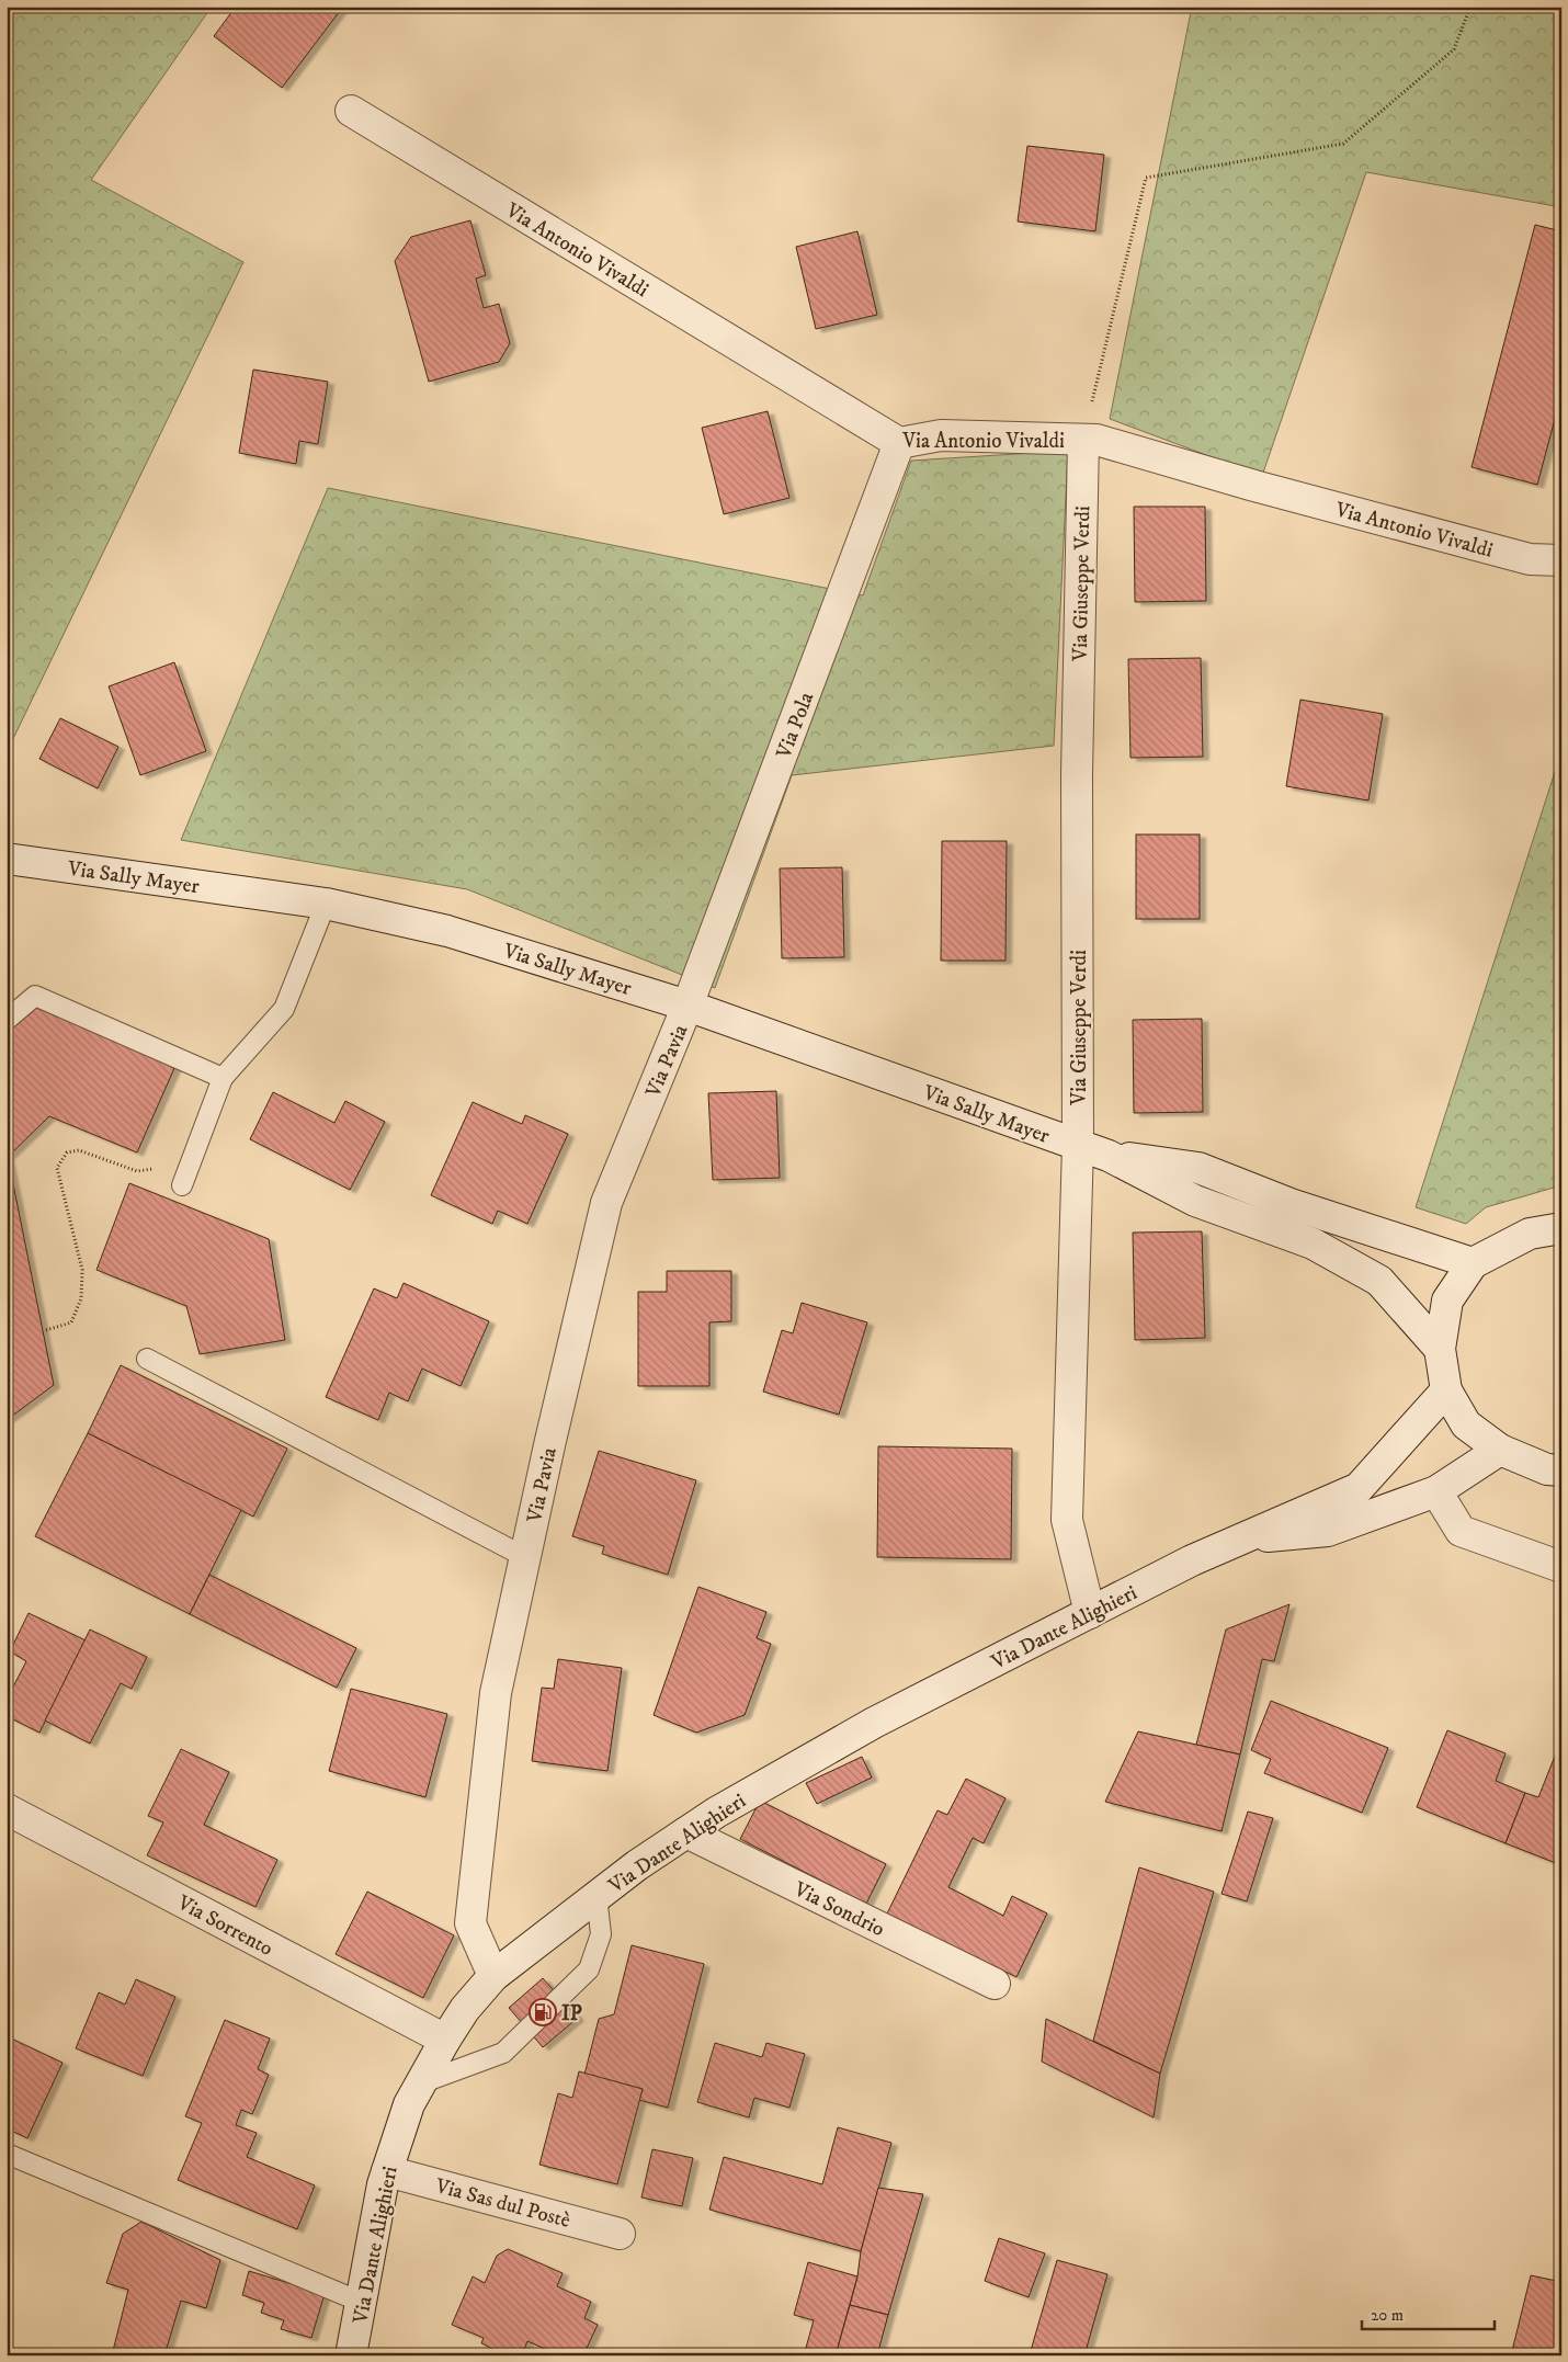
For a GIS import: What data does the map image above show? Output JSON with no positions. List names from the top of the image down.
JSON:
{
  "streets": {
    "street": [
      "Via Antonio Vivaldi",
      "Via Giuseppe Verdi",
      "Via Pola",
      "Via Sally Mayer",
      "Via Pavia",
      "Via Dante Alighieri",
      "Via Sondrio",
      "Via Sorrento",
      "Via Sas dul Postè"
    ]
  },
  "crossings": [
    ["Via Antonio Vivaldi", "Via Giuseppe Verdi"],
    ["Via Antonio Vivaldi", "Via Pola"],
    ["Via Giuseppe Verdi", "Via Sally Mayer"],
    ["Via Giuseppe Verdi", "Via Dante Alighieri"],
    ["Via Pola", "Via Sally Mayer"],
    ["Via Pola", "Via Pavia"],
    ["Via Sally Mayer", "Via Pavia"],
    ["Via Pavia", "Via Dante Alighieri"],
    ["Via Dante Alighieri", "Via Sondrio"],
    ["Via Dante Alighieri", "Via Sorrento"],
    ["Via Dante Alighieri", "Via Sas dul Postè"]
  ],
  "places": {
    "fuel station": ["IP"]
  },
  "scale_bar": "20 m"
}
